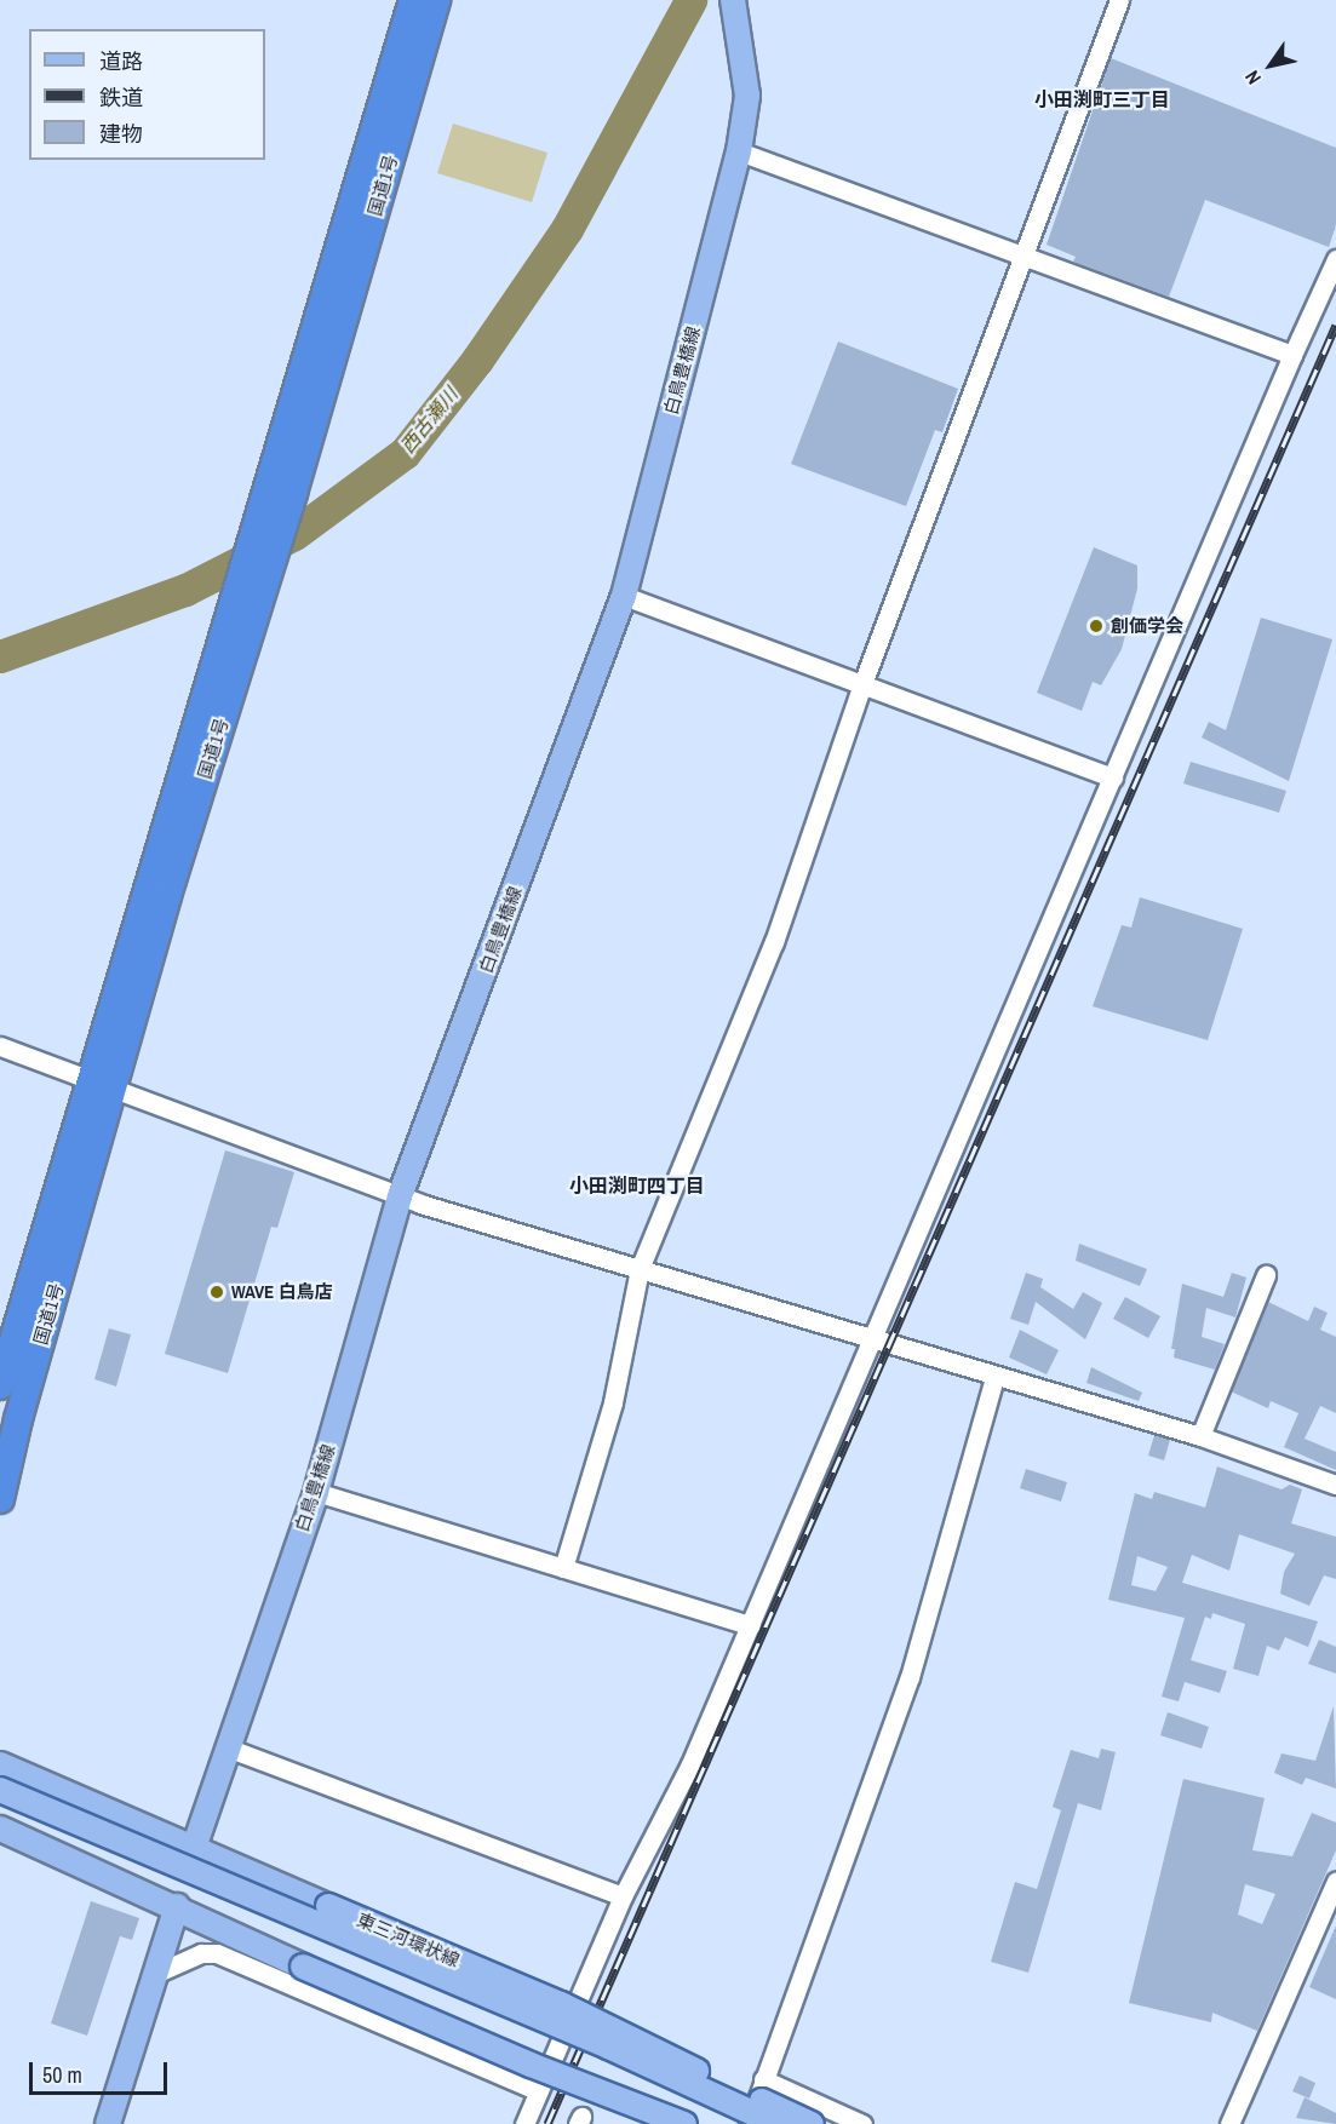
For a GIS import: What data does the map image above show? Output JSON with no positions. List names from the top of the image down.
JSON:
{
  "streets": {
    "highway": ["国道1号"],
    "main road": ["白鳥豊橋線", "東三河環状線"]
  },
  "crossings": [
    ["白鳥豊橋線", "東三河環状線"]
  ],
  "districts": ["小田渕町三丁目", "小田渕町四丁目"],
  "water": ["西古瀬川"],
  "places": ["創価学会", "WAVE 白鳥店"],
  "legend": ["道路", "鉄道", "建物"],
  "scale_bar": "50 m",
  "north": "bottom left"
}
